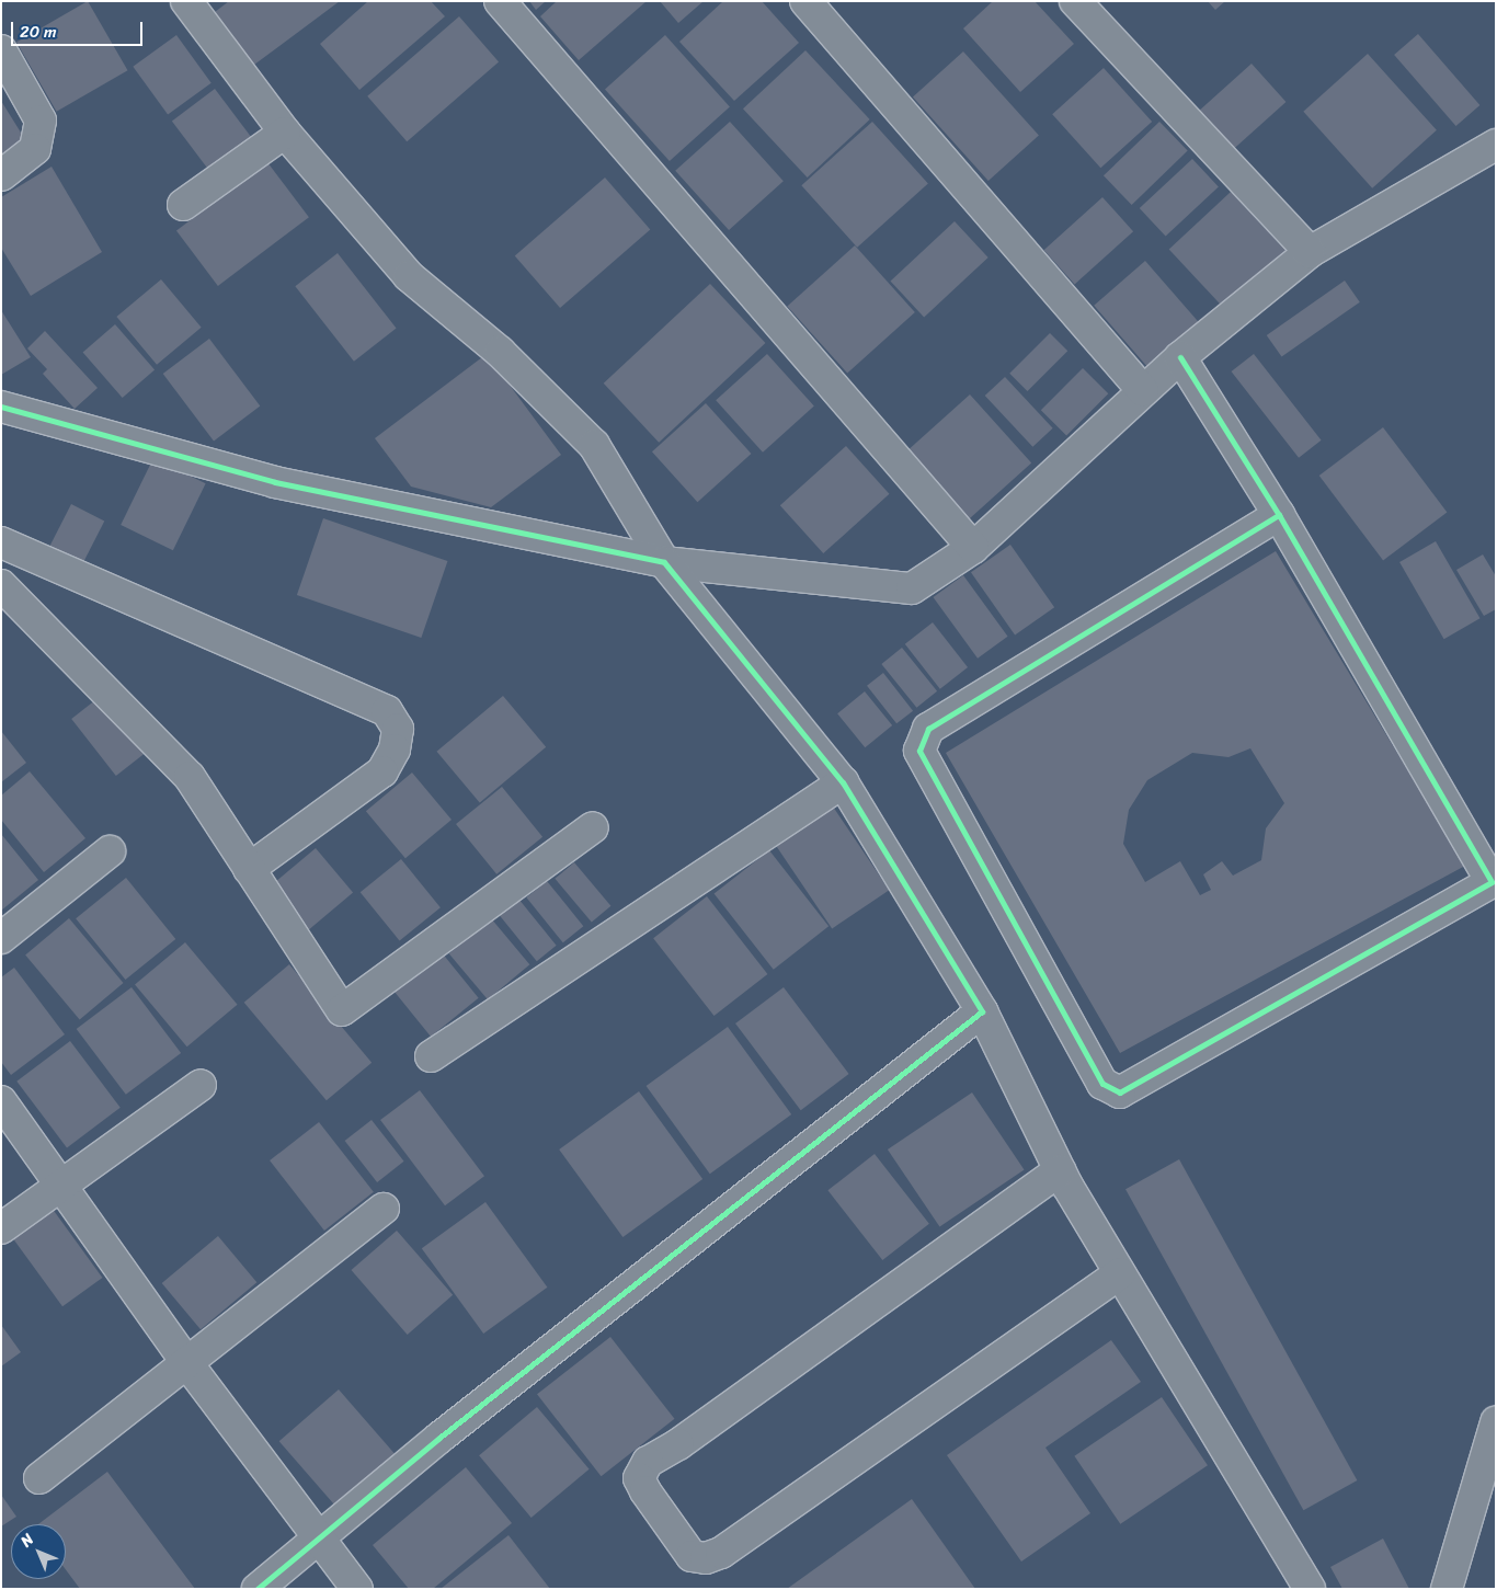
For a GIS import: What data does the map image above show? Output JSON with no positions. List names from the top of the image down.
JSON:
{
  "scale_bar": "20 m",
  "north": "top left"
}
